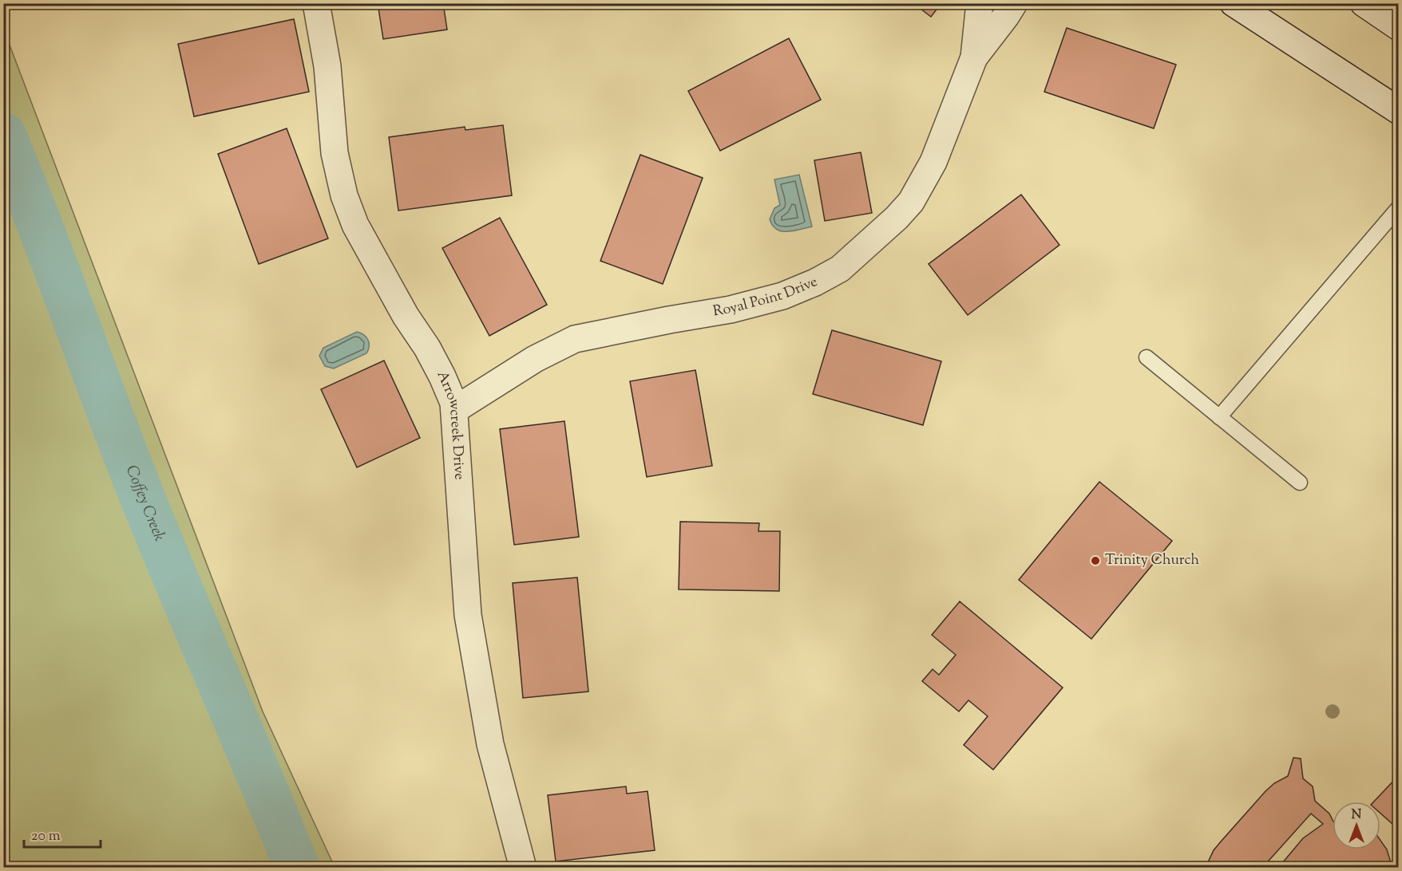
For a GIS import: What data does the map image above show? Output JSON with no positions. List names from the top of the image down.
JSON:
{
  "streets": {
    "street": ["Royal Point Drive", "Arrowcreek Drive"]
  },
  "crossings": [
    ["Royal Point Drive", "Arrowcreek Drive"]
  ],
  "water": ["Coffey Creek"],
  "places": ["Trinity Church"],
  "scale_bar": "20 m",
  "north": "top"
}
